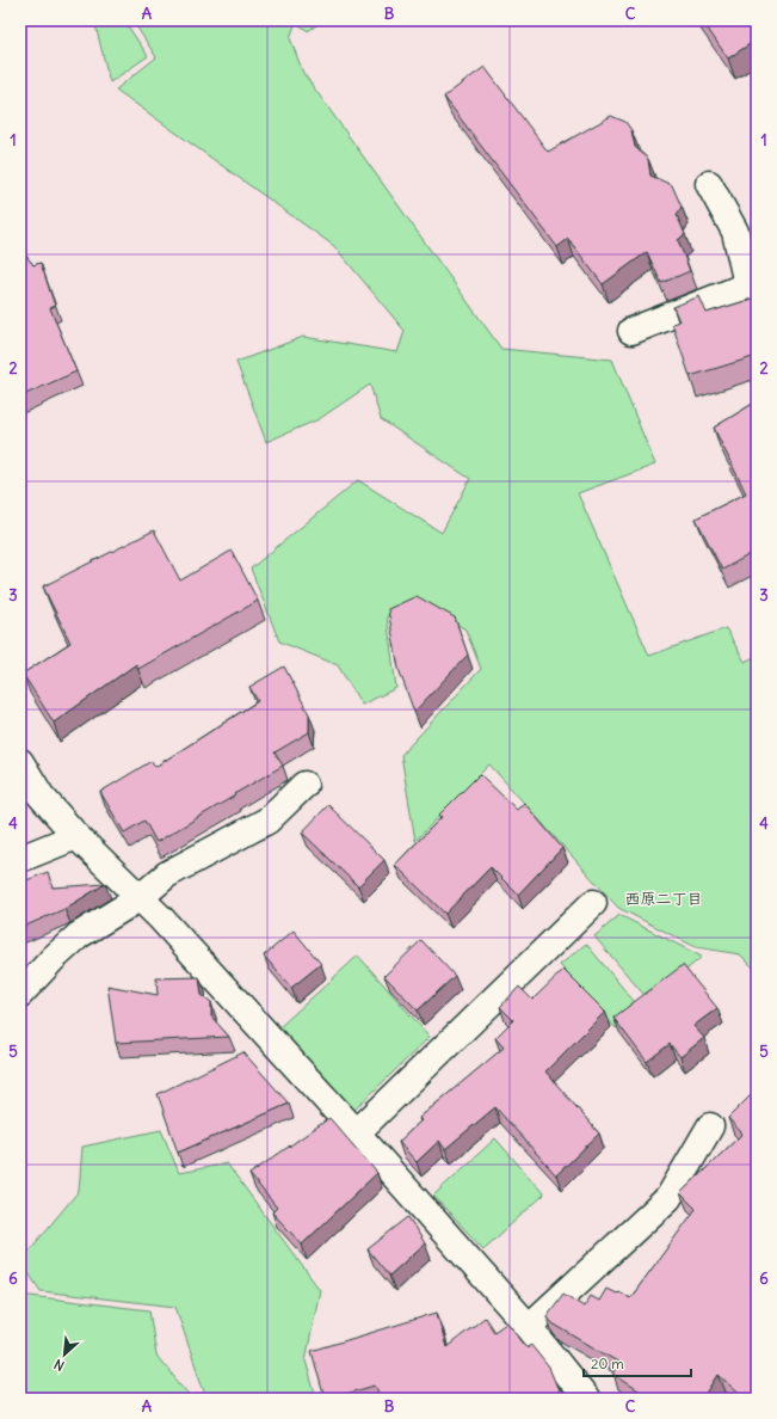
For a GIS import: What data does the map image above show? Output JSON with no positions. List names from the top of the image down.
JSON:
{
  "districts": ["西原二丁目"],
  "scale_bar": "20 m",
  "north": "bottom left",
  "grid": {
    "columns": ["A", "B", "C"],
    "rows": [
      "1",
      "2",
      "3",
      "4",
      "5",
      "6"
    ]
  }
}
